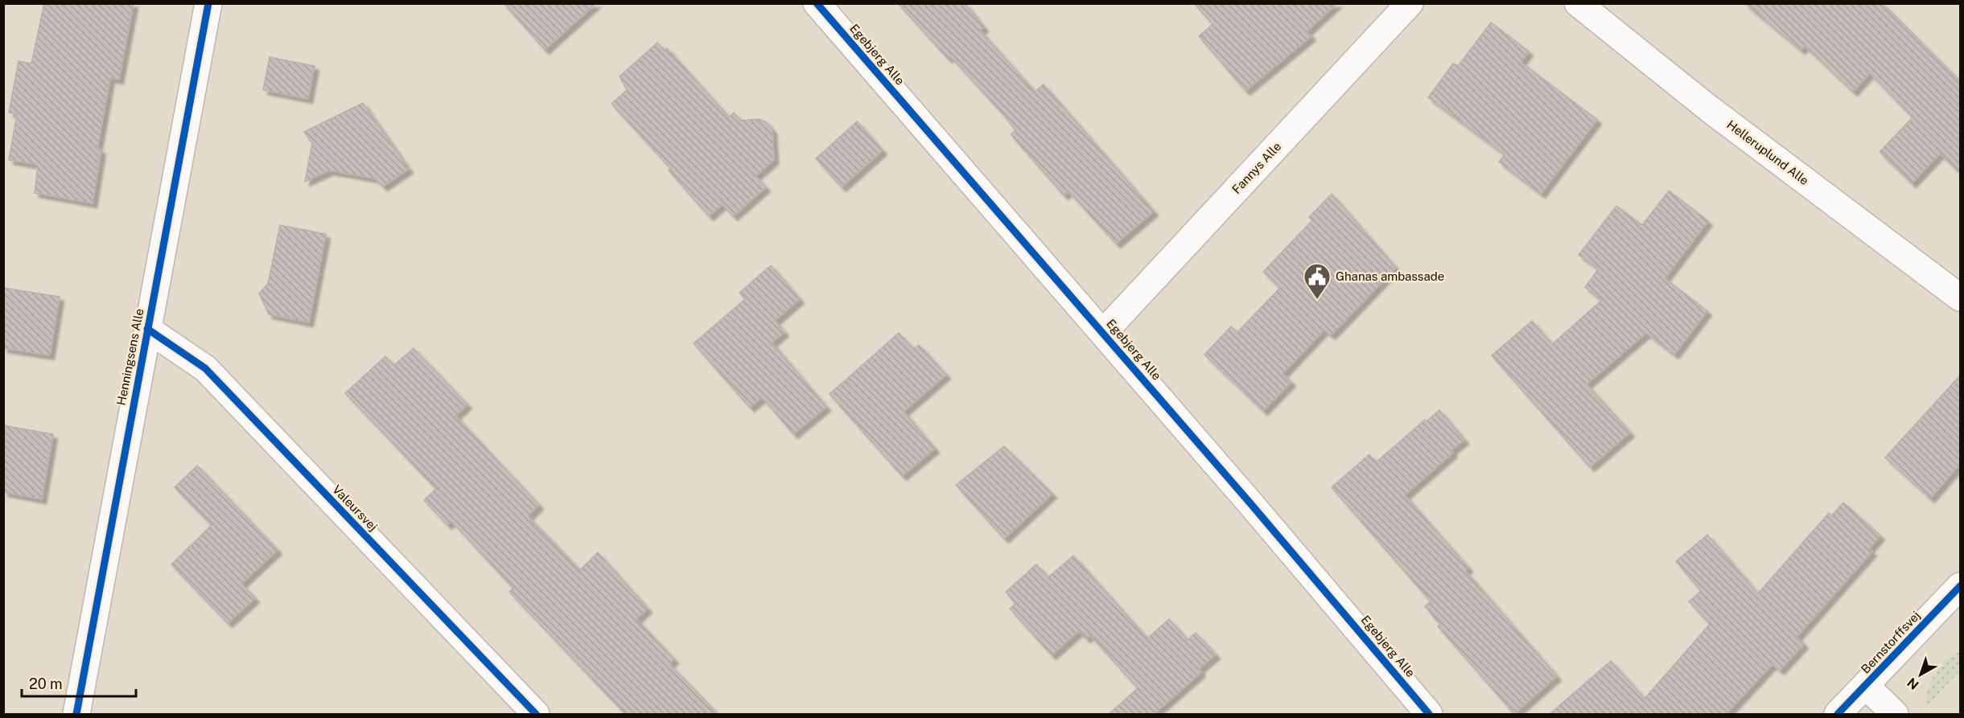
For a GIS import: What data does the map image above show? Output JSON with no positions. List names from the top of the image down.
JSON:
{
  "streets": {
    "street": [
      "Egebjerg Alle",
      "Helleruplund Alle",
      "Fannys Alle",
      "Henningsens Alle",
      "Valeursvej",
      "Bernstorffsvej"
    ]
  },
  "crossings": [
    ["Egebjerg Alle", "Fannys Alle"],
    ["Henningsens Alle", "Valeursvej"]
  ],
  "places": {
    "public building": ["Ghanas ambassade"]
  },
  "scale_bar": "20 m",
  "north": "bottom left"
}
